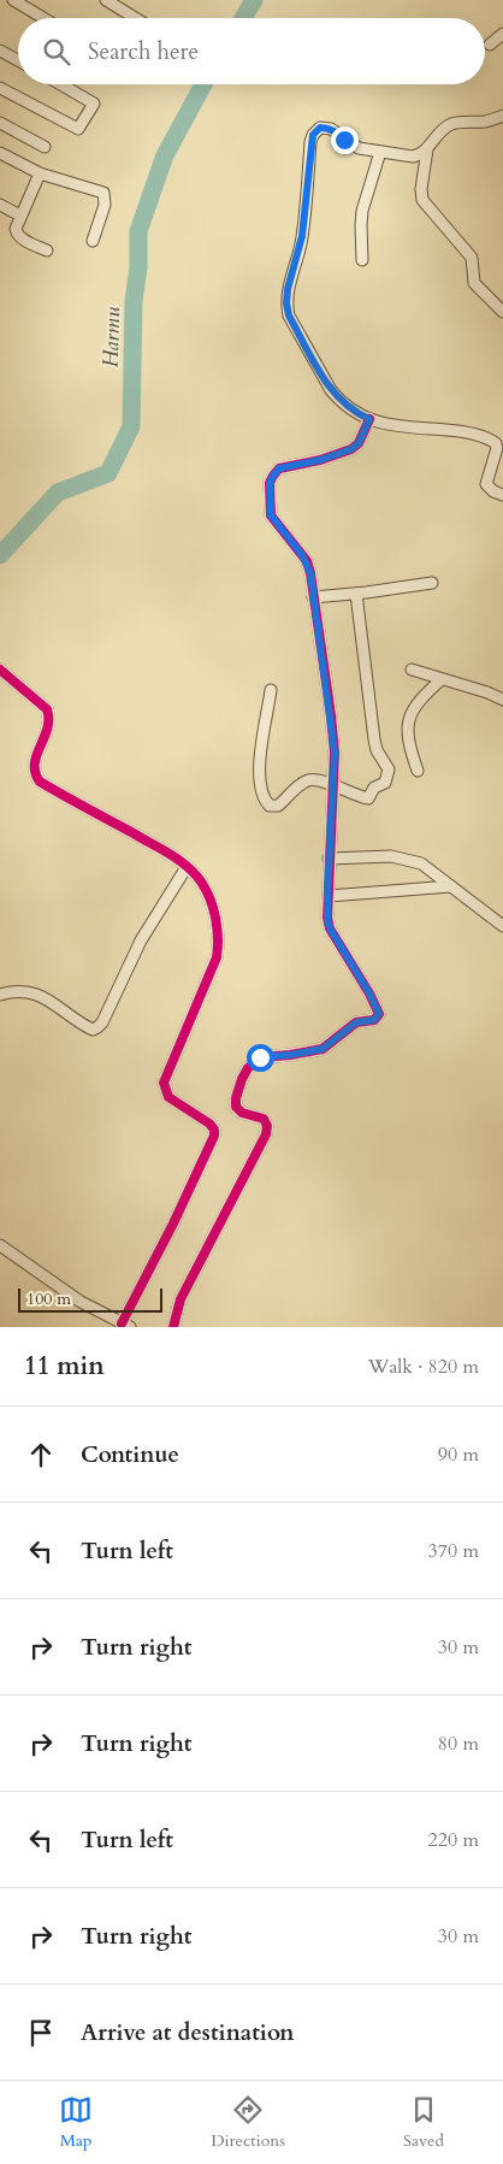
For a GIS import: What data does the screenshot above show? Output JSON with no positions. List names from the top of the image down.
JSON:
{
  "water": ["Harmu"],
  "scale_bar": "100 m",
  "page": {
    "search": "Search here",
    "scale": "100 m",
    "heading": ["11 min", "Walk · 820 m"],
    "list": [
      ["Continue", "90 m"],
      ["Turn left", "370 m"],
      ["Turn right", "30 m"],
      ["Turn right", "80 m"],
      ["Turn left", "220 m"],
      ["Turn right", "30 m"],
      "Arrive at destination"
    ],
    "nav": ["Map", "Directions", "Saved"]
  }
}
